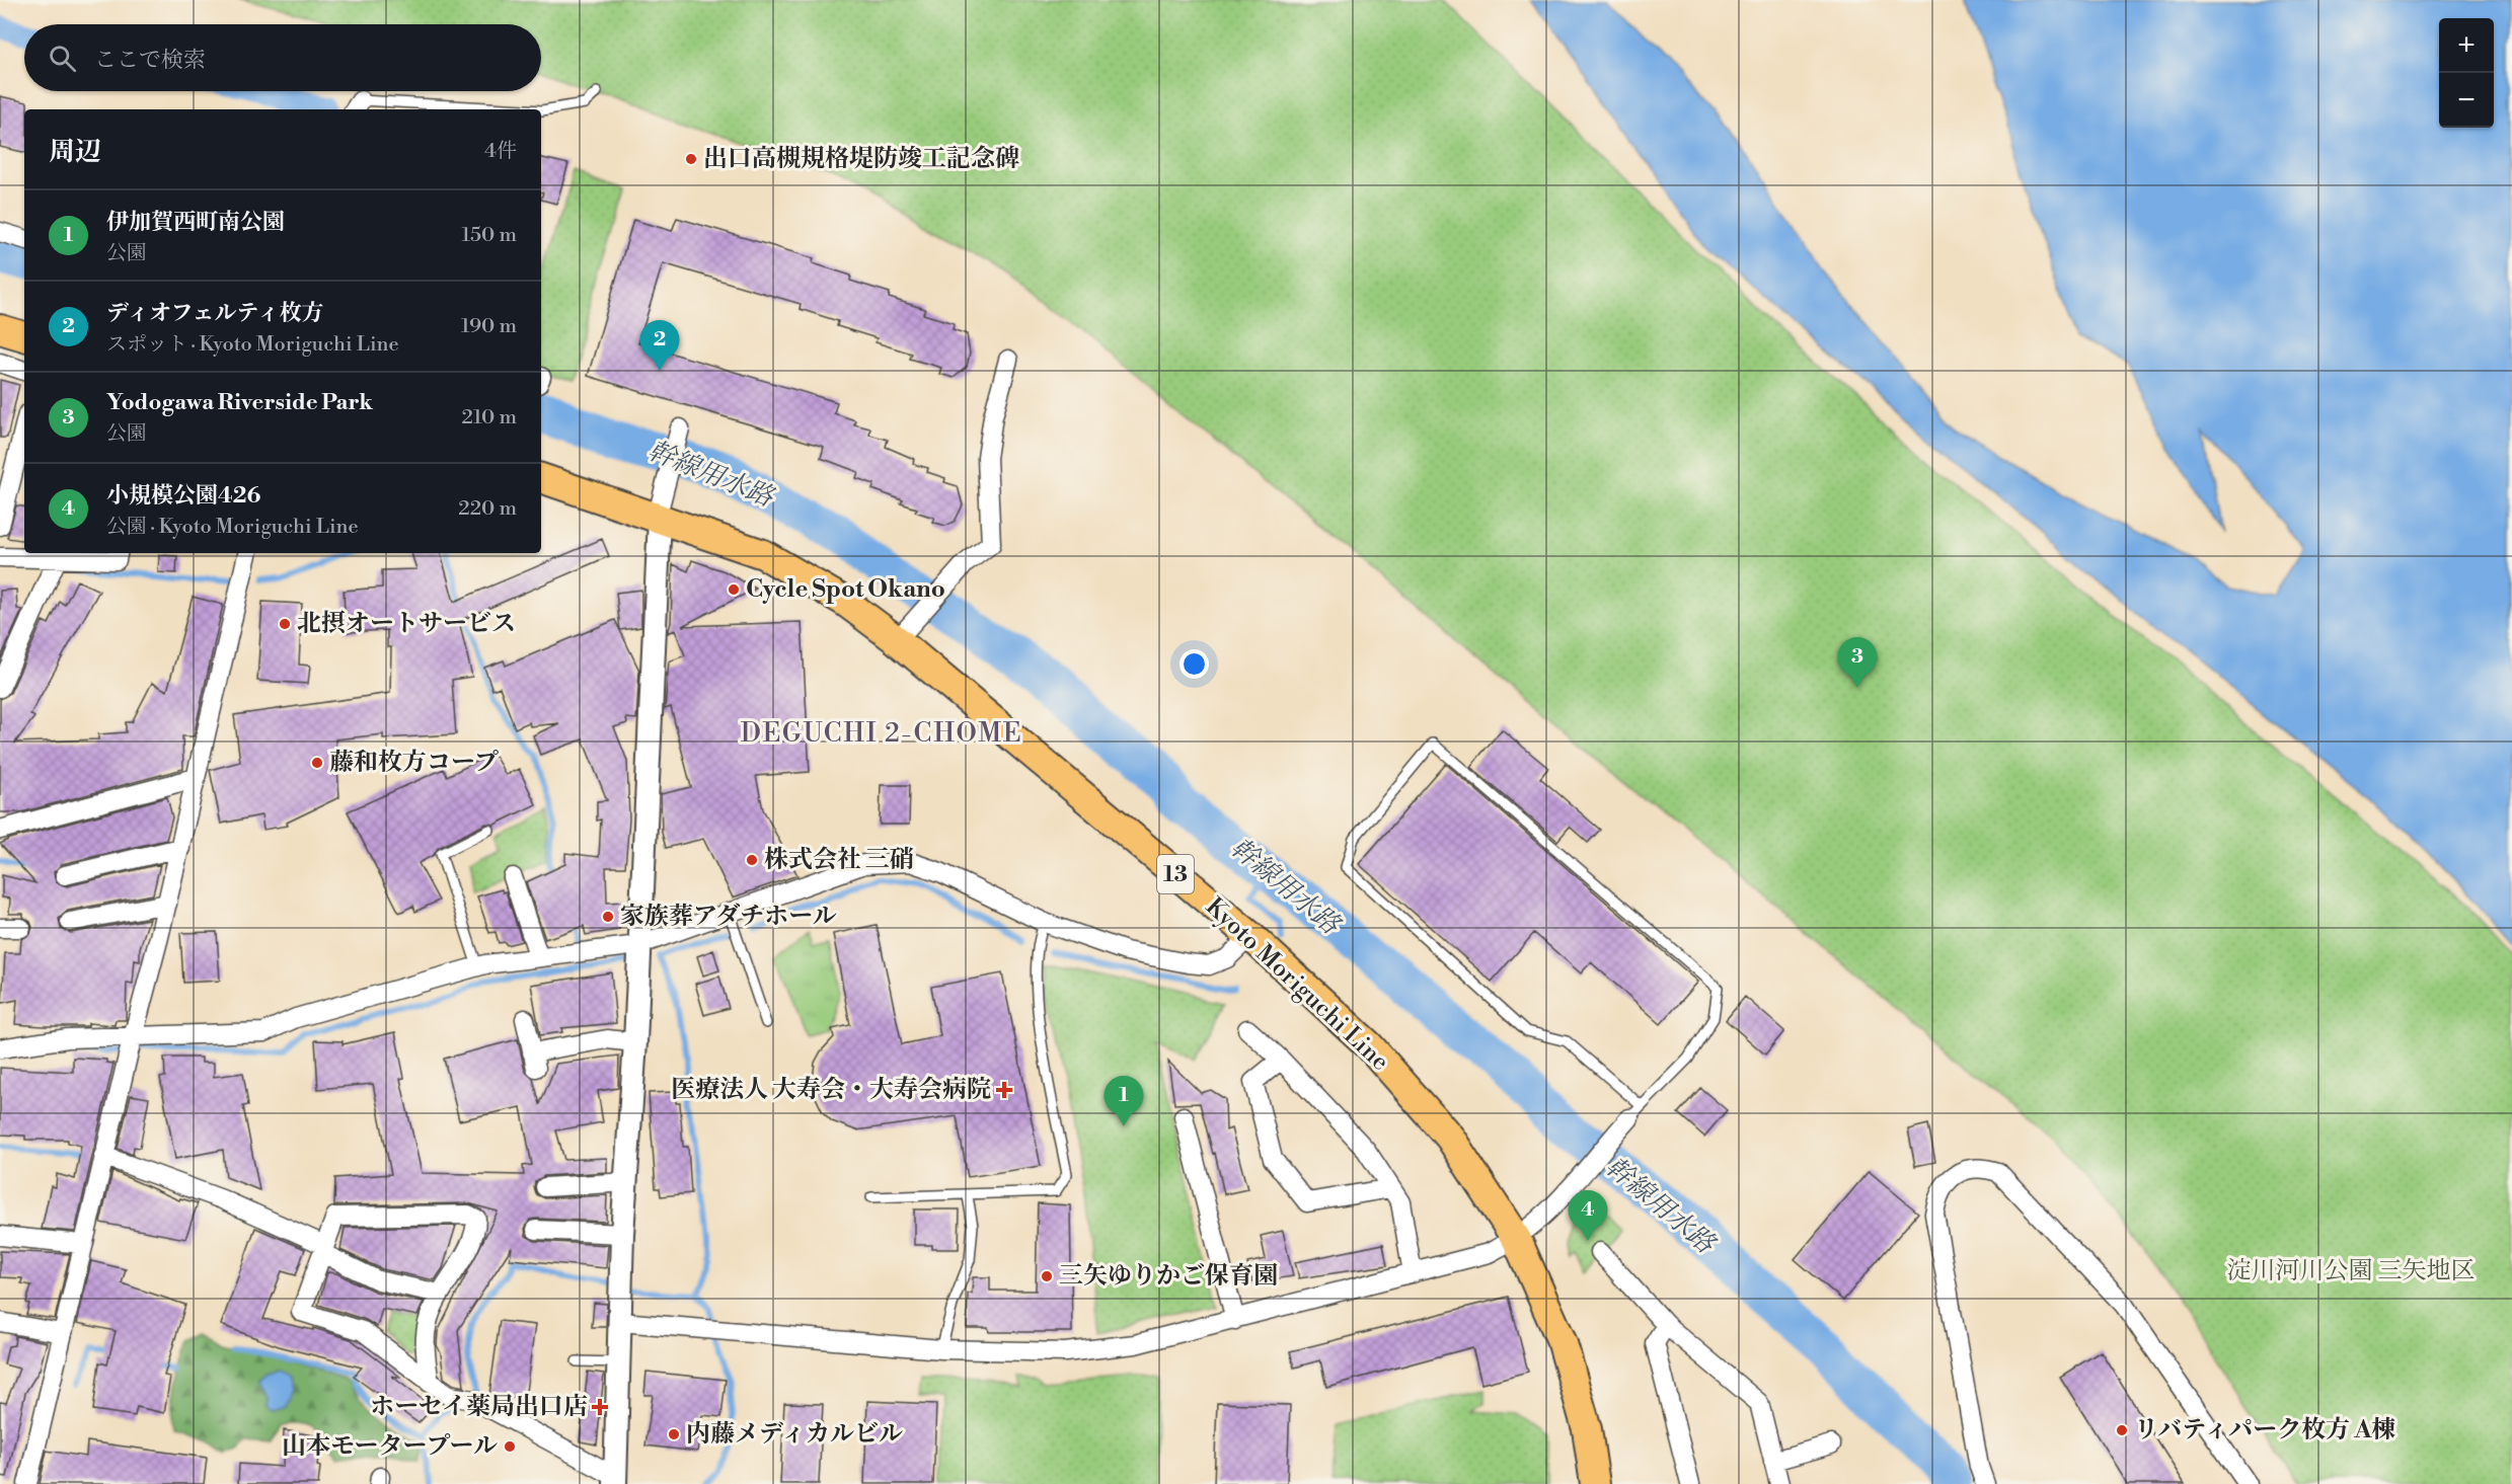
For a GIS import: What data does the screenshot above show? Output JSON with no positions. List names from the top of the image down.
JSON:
{
  "streets": {
    "main road": ["13", "Kyoto Moriguchi Line"]
  },
  "districts": ["DEGUCHI 2-CHOME"],
  "water": ["幹線用水路"],
  "parks": ["淀川河川公園 三矢地区"],
  "places": {
    "other": [
      "出口高槻規格堤防竣工記念碑",
      "Cycle Spot Okano",
      "北摂オートサービス",
      "藤和枚方コープ",
      "株式会社 三硝",
      "家族葬アダチホール",
      "三矢ゆりかご保育園",
      "リバティパーク枚方 A棟",
      "内藤メディカルビル",
      "山本モータープール"
    ],
    "health": ["医療法人 大寿会・大寿会病院", "ホーセイ薬局出口店"]
  },
  "page": {
    "map_buttons": ["+", "−"],
    "search": "ここで検索",
    "heading": ["周辺", "4件"],
    "list": [
      {
        "mark": "1",
        "name": "伊加賀西町南公園",
        "note": "公園",
        "value": "150 m"
      },
      {
        "mark": "2",
        "name": "ディオフェルティ枚方",
        "note": "スポット · Kyoto Moriguchi Line",
        "value": "190 m"
      },
      {
        "mark": "3",
        "name": "Yodogawa Riverside Park",
        "note": "公園",
        "value": "210 m"
      },
      {
        "mark": "4",
        "name": "小規模公園426",
        "note": "公園 · Kyoto Moriguchi Line",
        "value": "220 m"
      }
    ],
    "pins": [
      "2",
      "3",
      "1",
      "4"
    ]
  }
}
